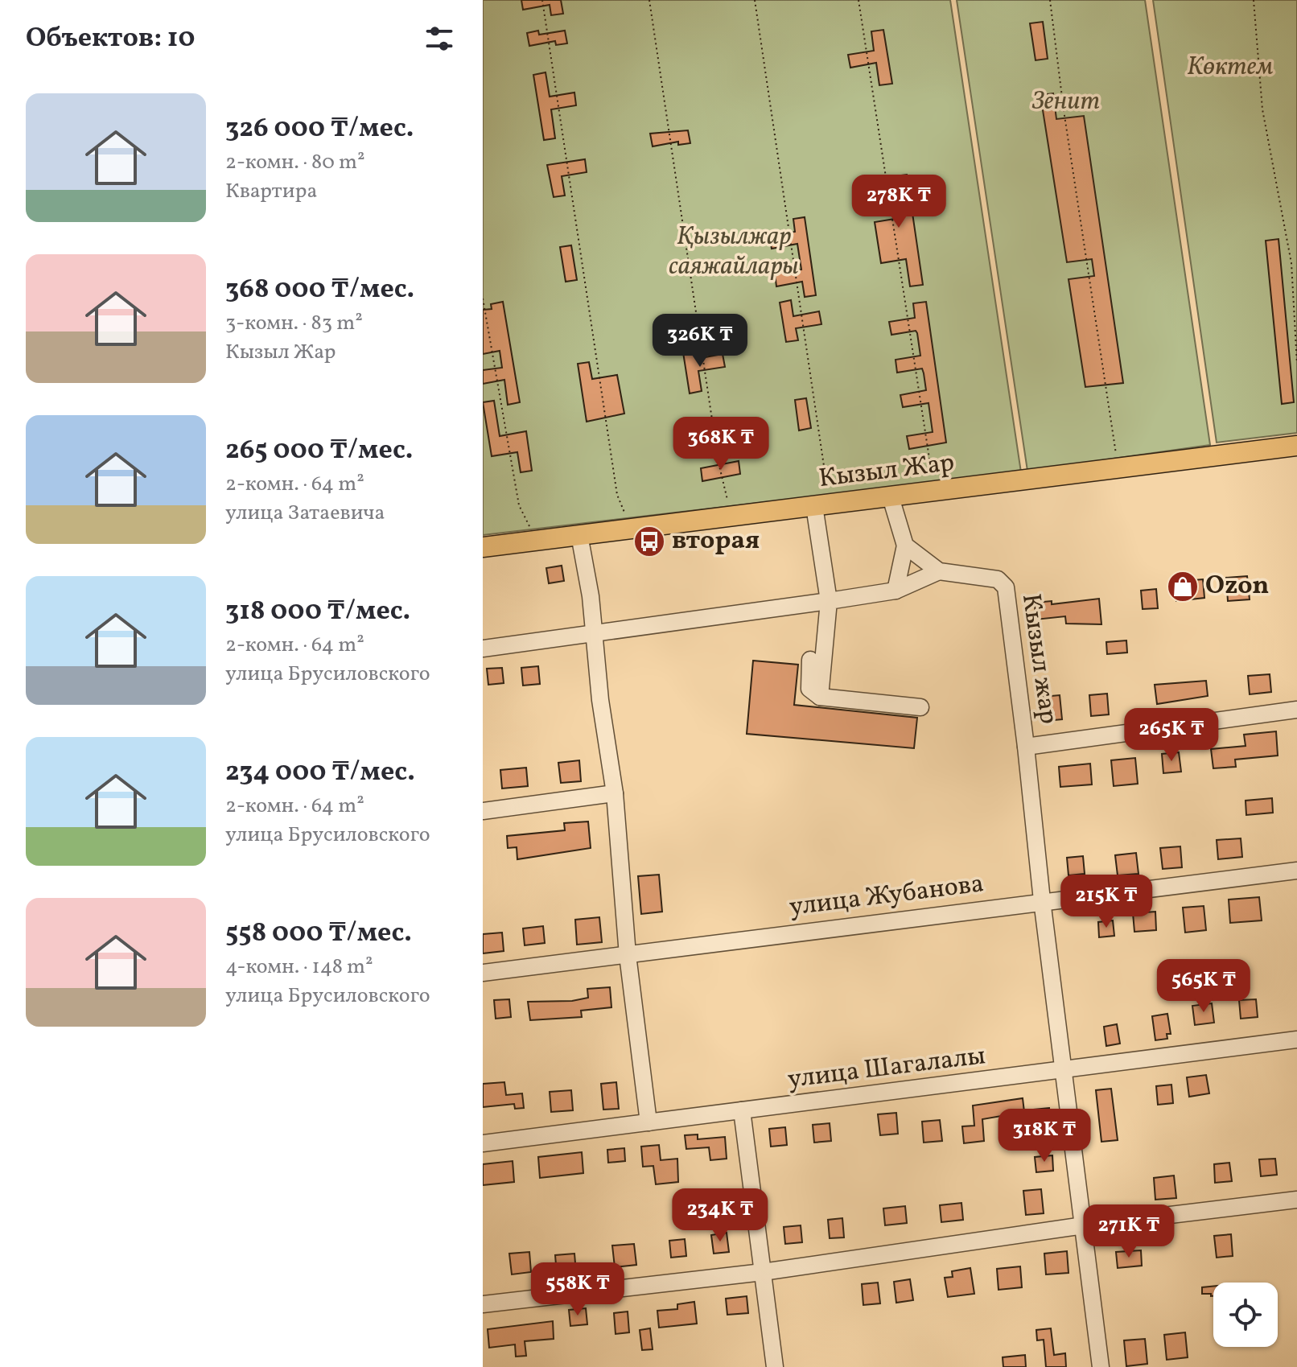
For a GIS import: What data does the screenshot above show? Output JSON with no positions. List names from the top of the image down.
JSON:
{
  "streets": {
    "main road": ["Кызыл Жар"],
    "street": ["Кызыл жар", "улица Жубанова", "улица Шагалалы"]
  },
  "crossings": [
    ["Кызыл Жар", "Кызыл жар"],
    ["Кызыл жар", "улица Жубанова"],
    ["Кызыл жар", "улица Шагалалы"]
  ],
  "parks": ["Көктем", "Зенит", "Қызылжар саяжайлары"],
  "places": {
    "bus stop": ["вторая"],
    "shop": ["Ozon"]
  },
  "page": {
    "heading": "Объектов: 10",
    "list": [
      {
        "name": "326 000 ₸/мес.",
        "note": "2-комн. · 80 m² · Квартира"
      },
      {
        "name": "368 000 ₸/мес.",
        "note": "3-комн. · 83 m² · Кызыл Жар"
      },
      {
        "name": "265 000 ₸/мес.",
        "note": "2-комн. · 64 m² · улица Затаевича"
      },
      {
        "name": "318 000 ₸/мес.",
        "note": "2-комн. · 64 m² · улица Брусиловского"
      },
      {
        "name": "234 000 ₸/мес.",
        "note": "2-комн. · 64 m² · улица Брусиловского"
      },
      {
        "name": "558 000 ₸/мес.",
        "note": "4-комн. · 148 m² · улица Брусиловского"
      }
    ],
    "price": [
      "278K ₸",
      "326K ₸",
      "368K ₸",
      "265K ₸",
      "215K ₸",
      "565K ₸",
      "318K ₸",
      "234K ₸",
      "271K ₸",
      "558K ₸"
    ]
  }
}
